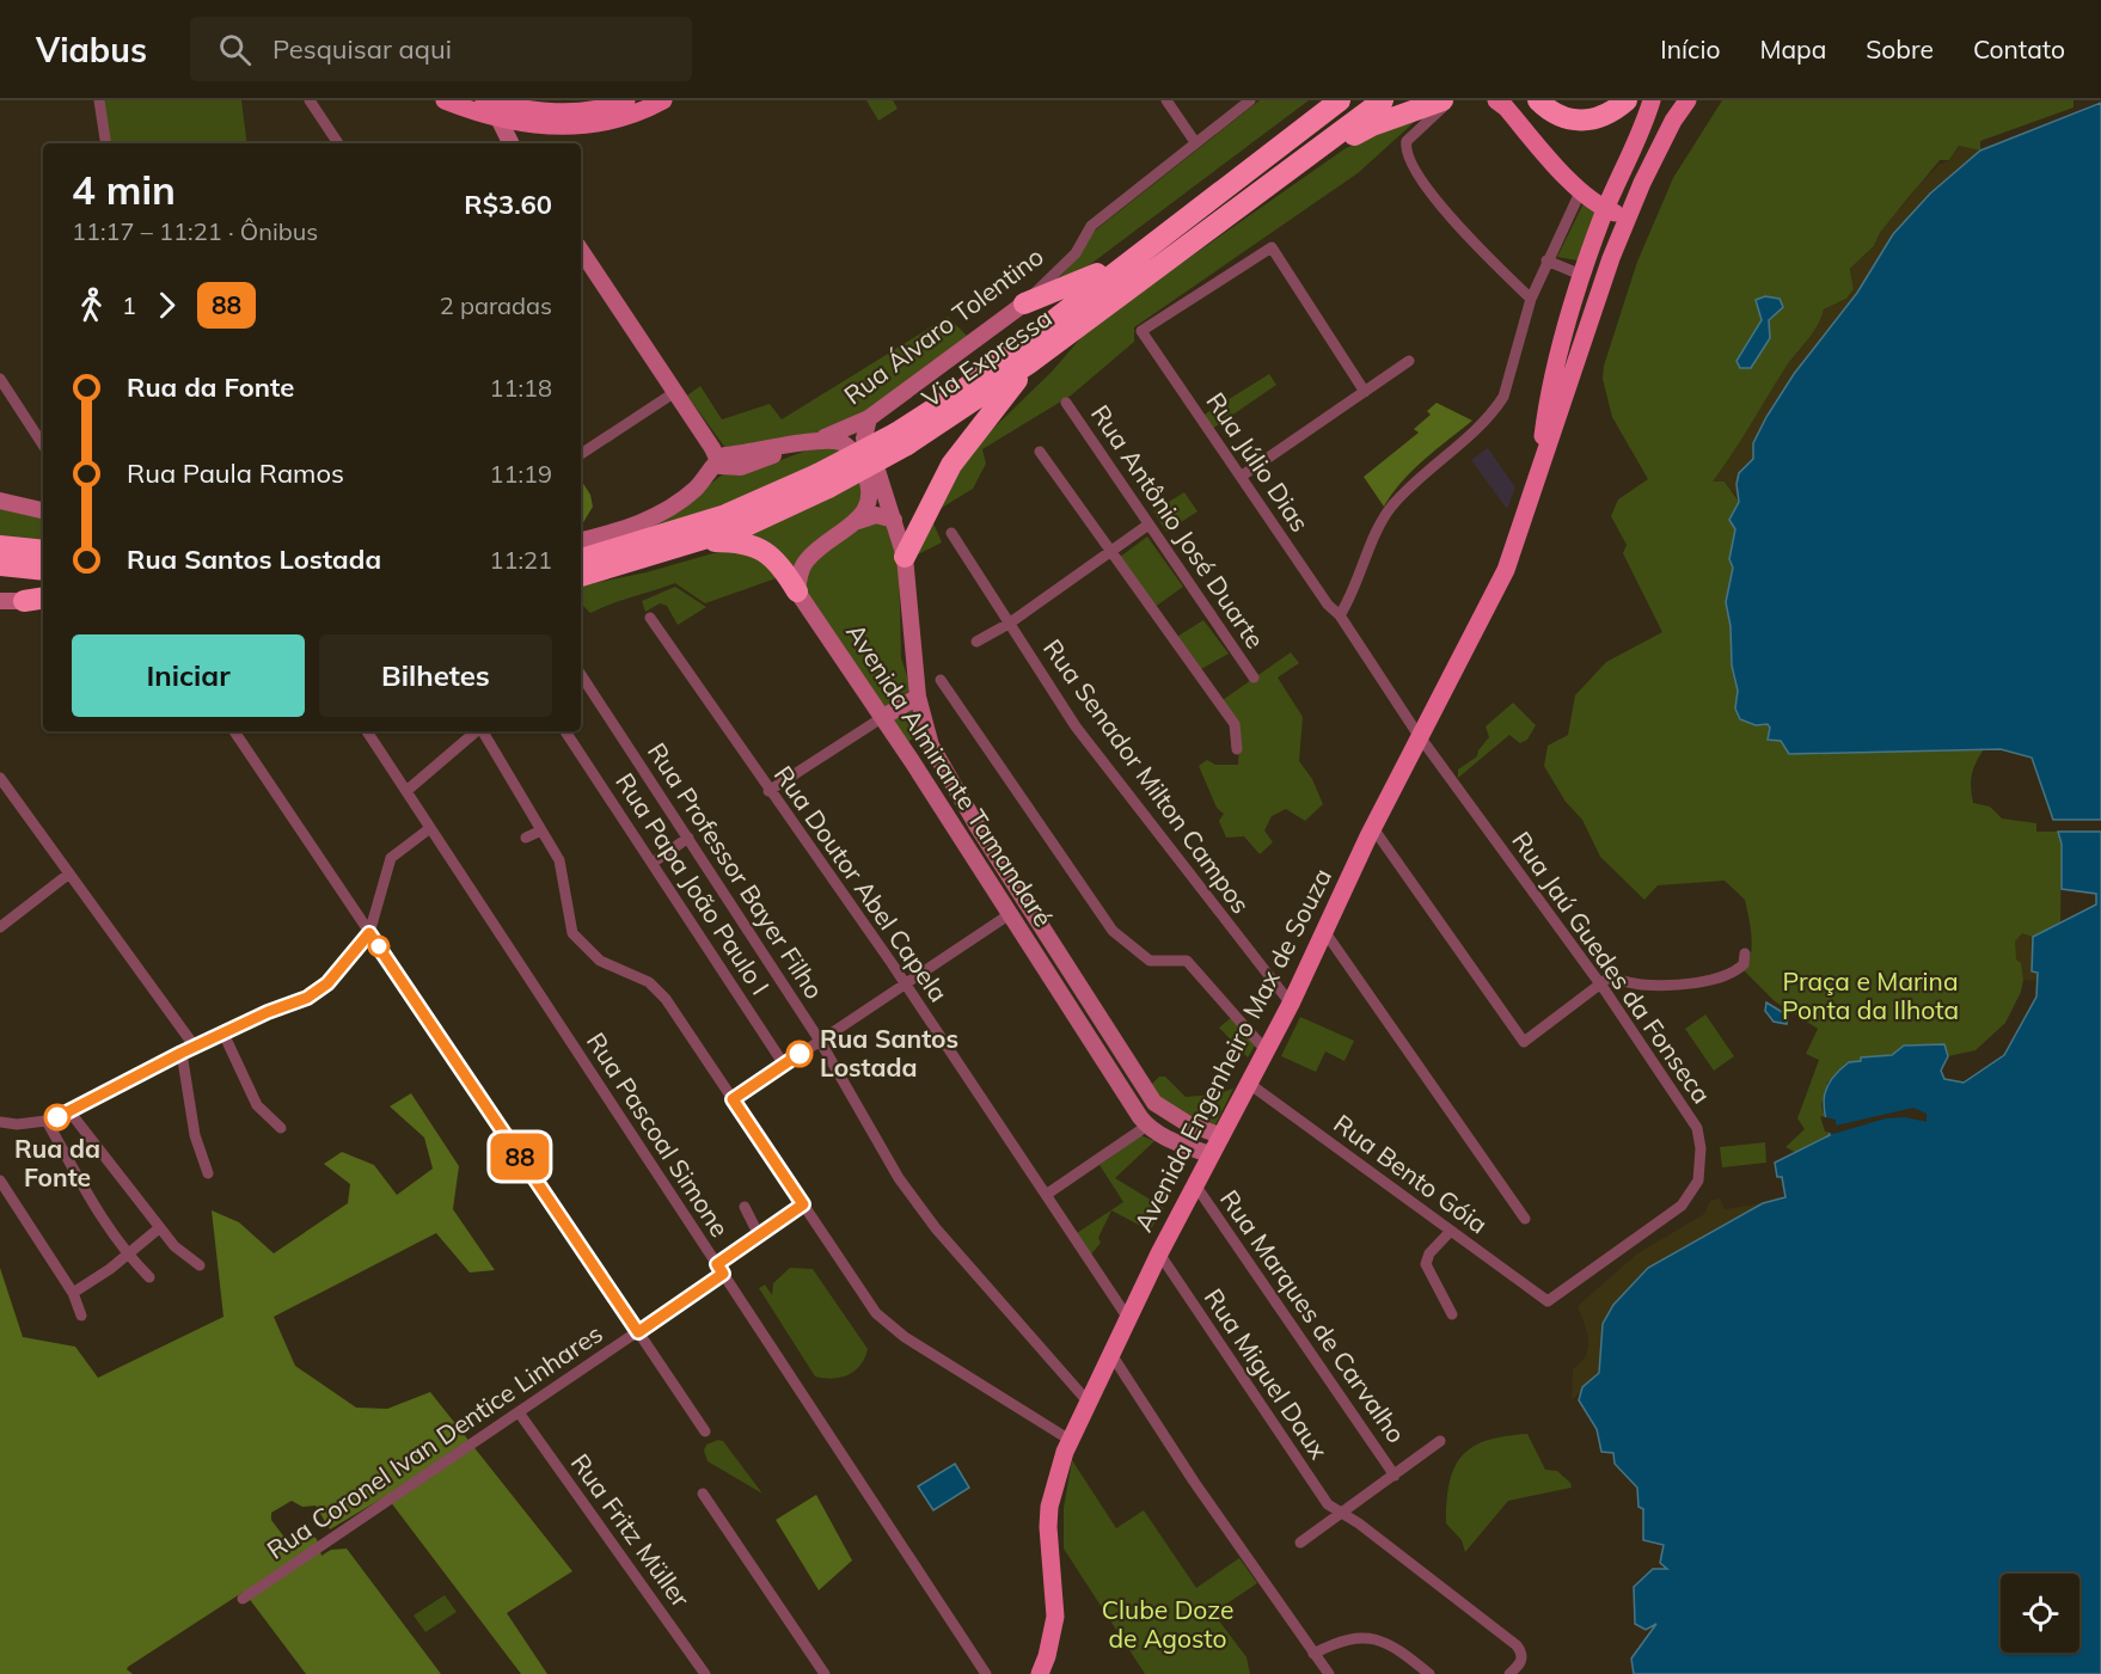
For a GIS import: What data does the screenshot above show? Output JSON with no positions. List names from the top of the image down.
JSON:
{
  "streets": {
    "highway": ["Via Expressa"],
    "main road": ["Rua Álvaro Tolentino", "Avenida Almirante Tamandaré", "Avenida Engenheiro Max de Souza"],
    "street": [
      "Rua Júlio Dias",
      "Rua Antônio José Duarte",
      "Rua Senador Milton Campos",
      "Rua Professor Bayer Filho",
      "Rua Papa João Paulo I",
      "Rua Doutor Abel Capela",
      "Rua Jaú Guedes da Fonseca",
      "Rua Pascoal Simone",
      "Rua Bento Góia",
      "Rua Marques de Carvalho",
      "Rua Miguel Daux",
      "Rua Coronel Ivan Dentice Linhares",
      "Rua Fritz Müller"
    ]
  },
  "crossings": [
    ["Rua Álvaro Tolentino", "Avenida Almirante Tamandaré"],
    ["Rua Júlio Dias", "Rua Jaú Guedes da Fonseca"],
    ["Rua Júlio Dias", "Avenida Engenheiro Max de Souza"],
    ["Avenida Almirante Tamandaré", "Avenida Engenheiro Max de Souza"],
    ["Rua Senador Milton Campos", "Avenida Engenheiro Max de Souza"],
    ["Rua Professor Bayer Filho", "Avenida Engenheiro Max de Souza"],
    ["Rua Doutor Abel Capela", "Avenida Engenheiro Max de Souza"],
    ["Rua Jaú Guedes da Fonseca", "Avenida Engenheiro Max de Souza"],
    ["Rua Jaú Guedes da Fonseca", "Rua Bento Góia"],
    ["Avenida Engenheiro Max de Souza", "Rua Bento Góia"],
    ["Avenida Engenheiro Max de Souza", "Rua Marques de Carvalho"],
    ["Avenida Engenheiro Max de Souza", "Rua Miguel Daux"],
    ["Rua Pascoal Simone", "Rua Coronel Ivan Dentice Linhares"],
    ["Rua Coronel Ivan Dentice Linhares", "Rua Fritz Müller"]
  ],
  "parks": ["Praça e Marina Ponta da Ilhota", "Clube Doze de Agosto"],
  "places": ["Rua Santos Lostada", "Rua da Fonte"],
  "lines": ["bus line 88"],
  "page": {
    "header": "Viabus",
    "search": "Pesquisar aqui",
    "nav": [
      "Início",
      "Mapa",
      "Sobre",
      "Contato"
    ],
    "on_map": "88",
    "heading": ["4 min", "11:17 – 11:21 · Ônibus", "R$3.60"],
    "legs": ["1", "88", "2 paradas"],
    "list": [
      {
        "name": "Rua da Fonte",
        "value": "11:18"
      },
      {
        "name": "Rua Paula Ramos",
        "value": "11:19"
      },
      {
        "name": "Rua Santos Lostada",
        "value": "11:21"
      }
    ],
    "buttons": ["Iniciar", "Bilhetes"]
  }
}
